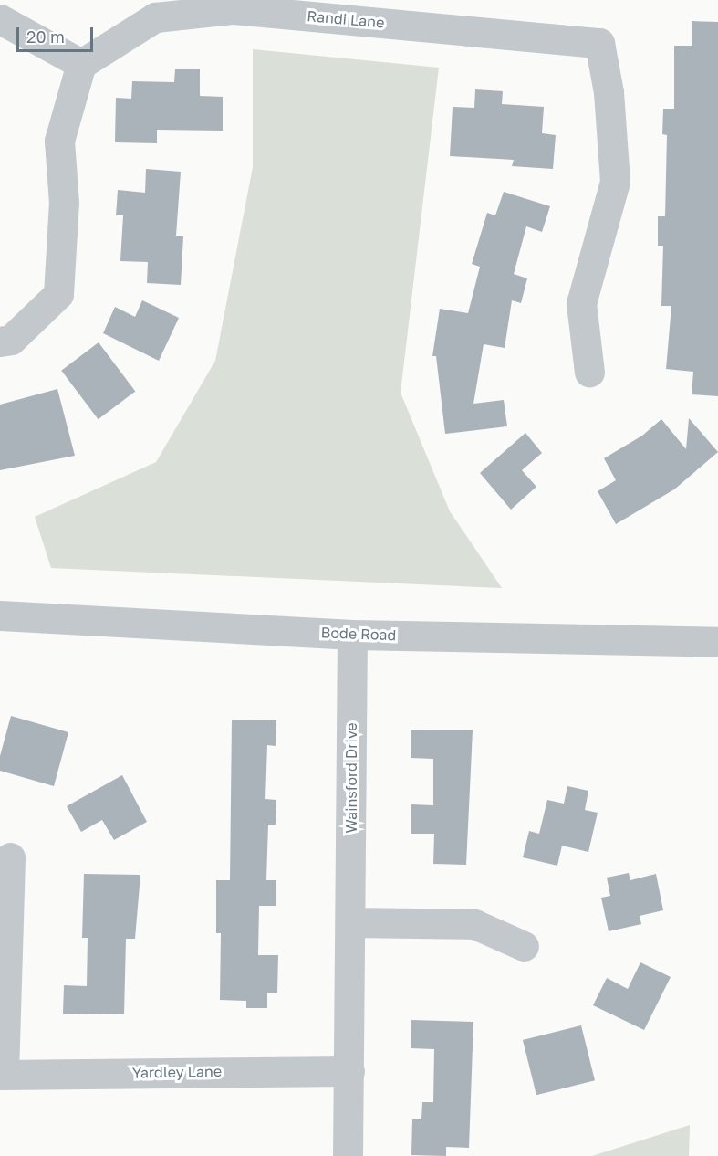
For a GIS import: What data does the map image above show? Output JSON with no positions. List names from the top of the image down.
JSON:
{
  "streets": {
    "street": [
      "Randi Lane",
      "Bode Road",
      "Wainsford Drive",
      "Yardley Lane"
    ]
  },
  "crossings": [
    ["Bode Road", "Wainsford Drive"],
    ["Wainsford Drive", "Yardley Lane"]
  ],
  "scale_bar": "20 m"
}
